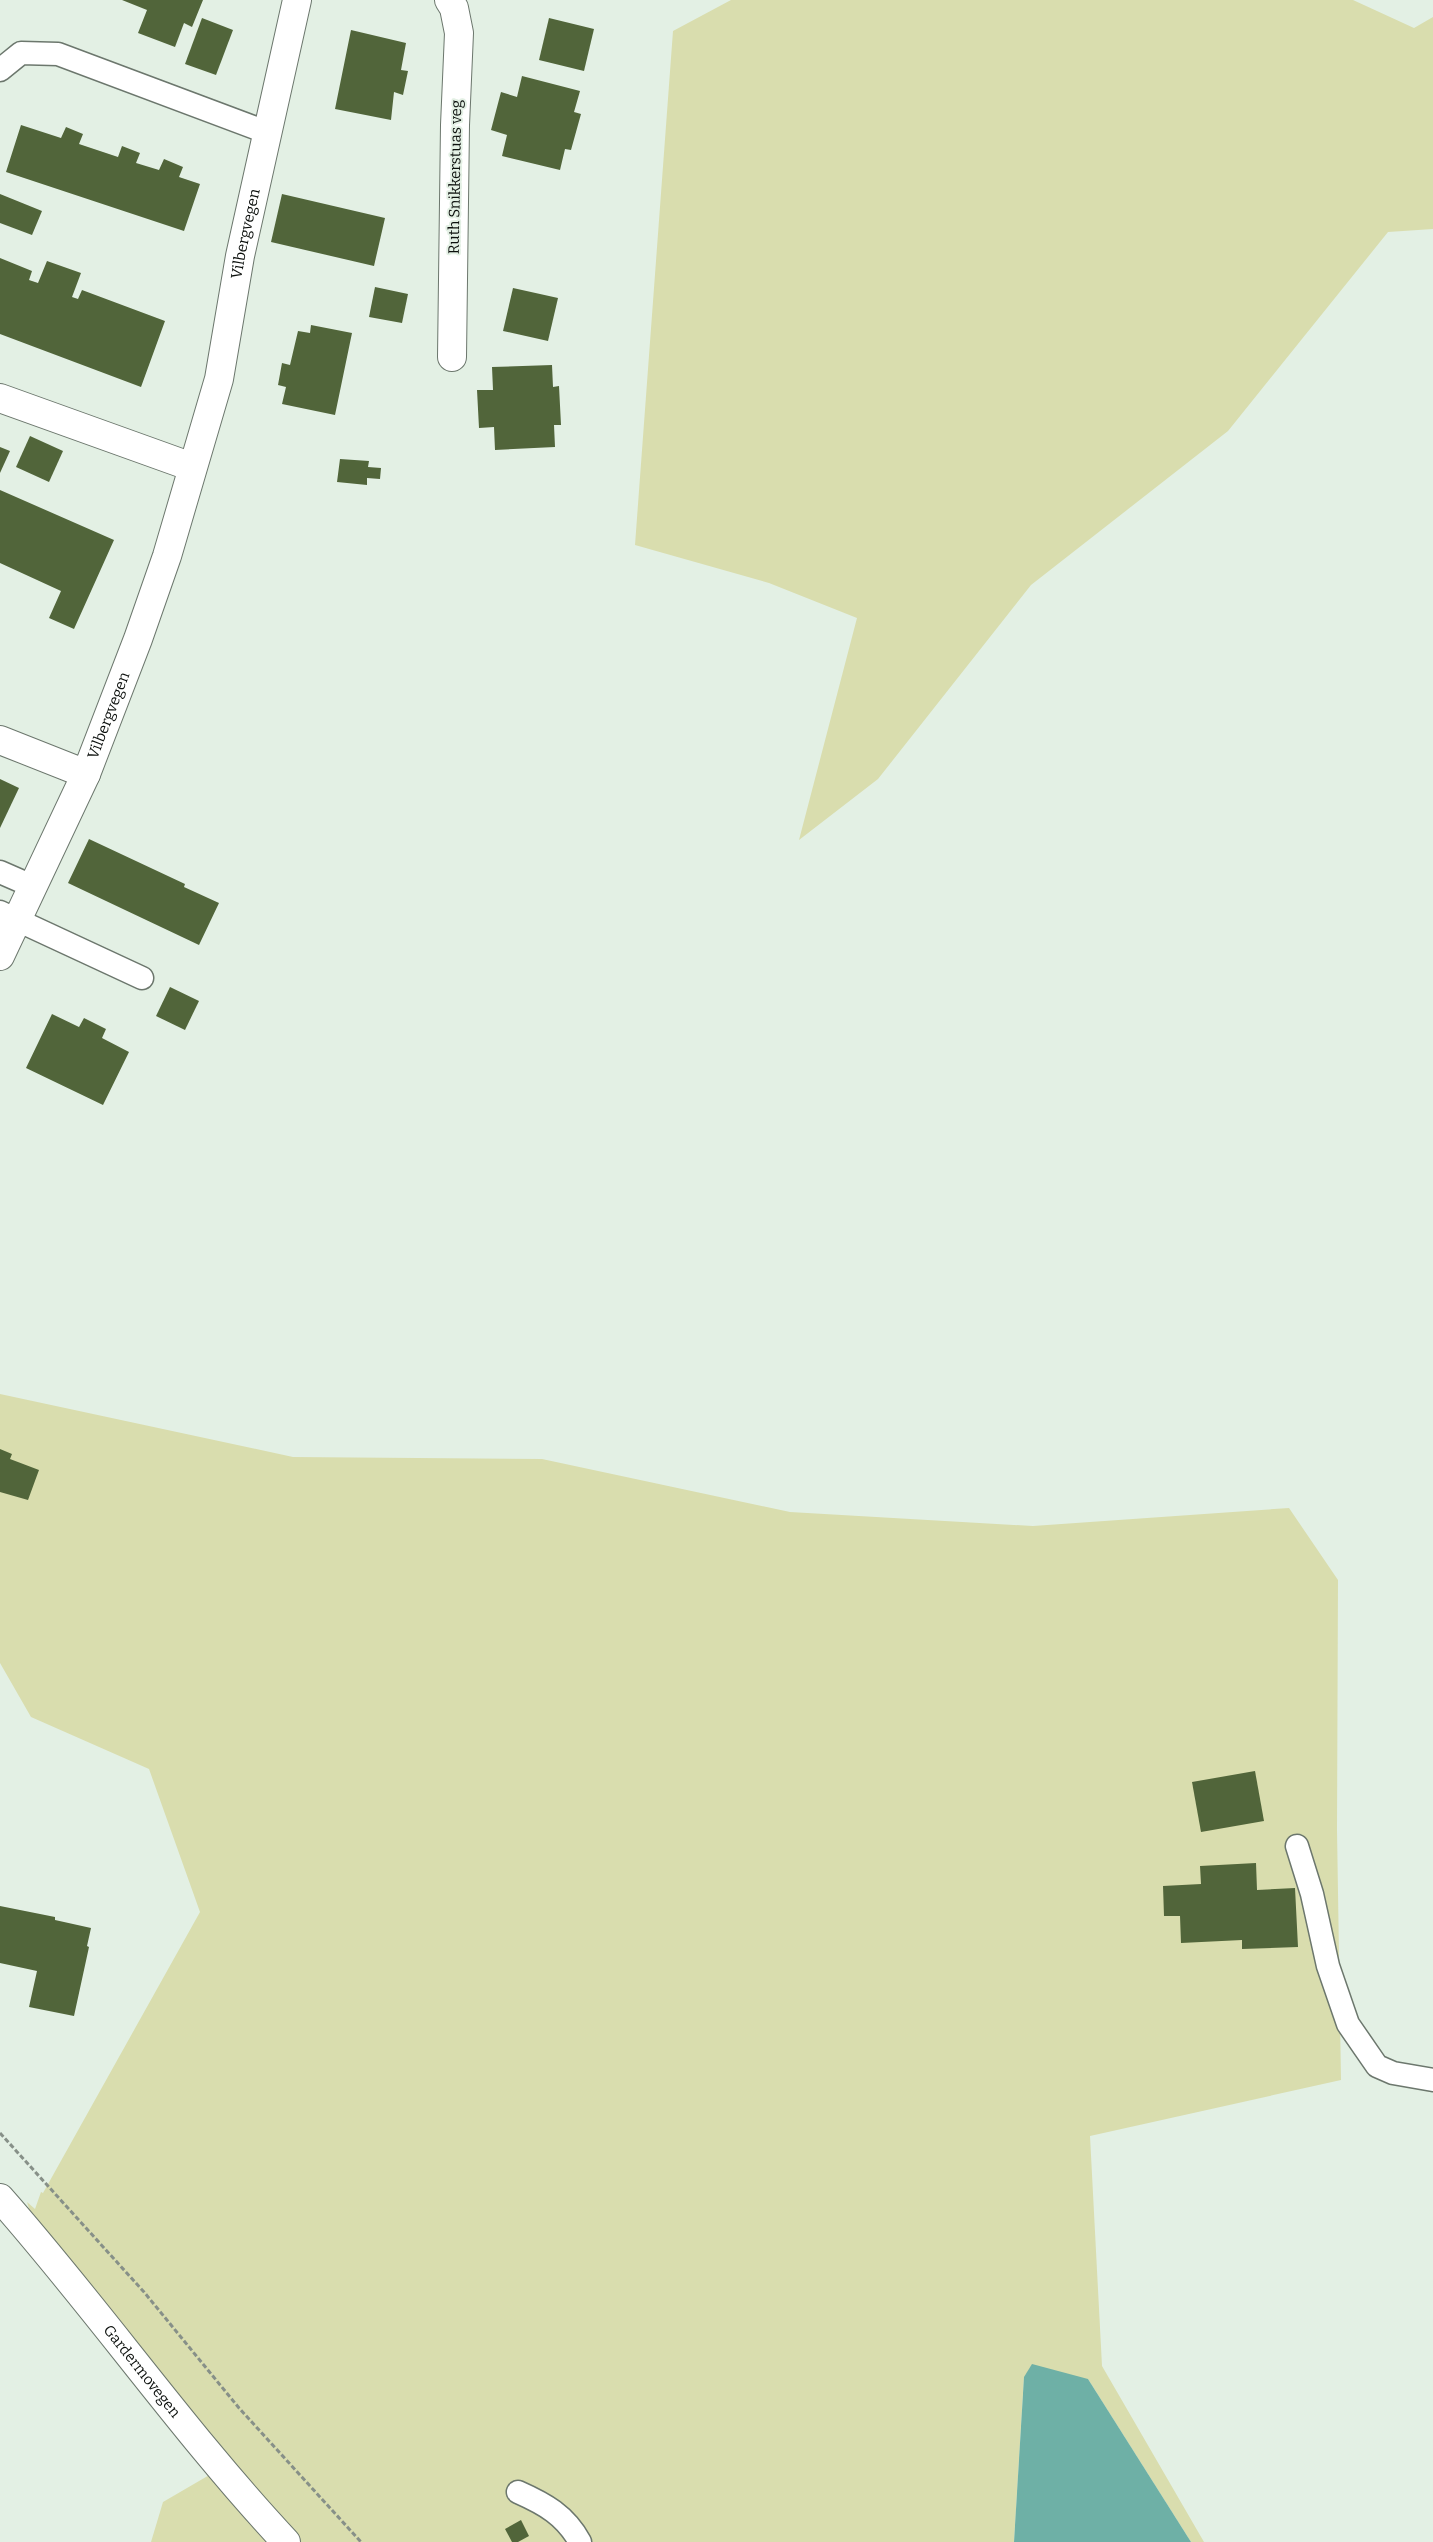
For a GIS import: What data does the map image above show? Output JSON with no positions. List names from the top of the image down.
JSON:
{
  "streets": {
    "street": ["Ruth Snikkerstuas veg", "Vilbergvegen", "Gardermovegen"]
  }
}
